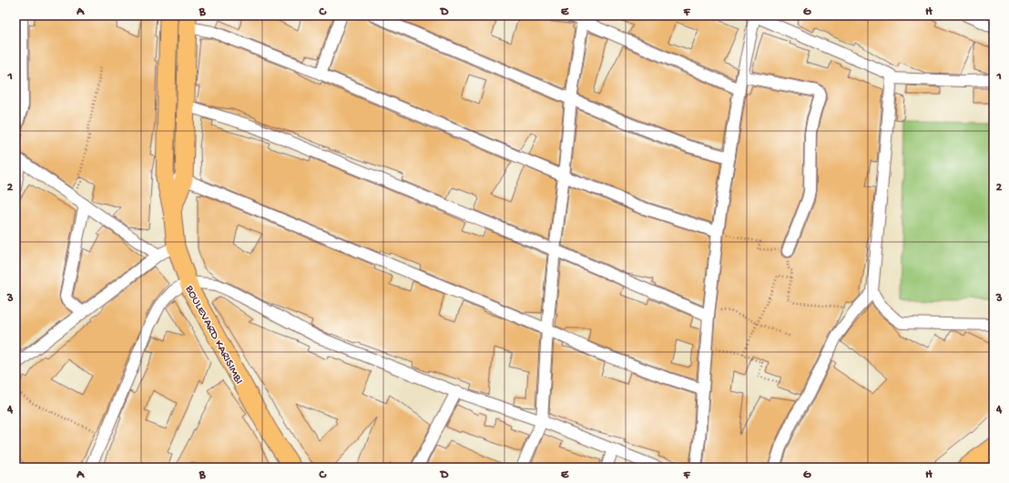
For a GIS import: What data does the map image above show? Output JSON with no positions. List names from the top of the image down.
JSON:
{
  "streets": {
    "main road": ["BOULEVARD KARISIMBI"]
  },
  "grid": {
    "columns": [
      "A",
      "B",
      "C",
      "D",
      "E",
      "F",
      "G",
      "H"
    ],
    "rows": [
      "1",
      "2",
      "3",
      "4"
    ]
  }
}
